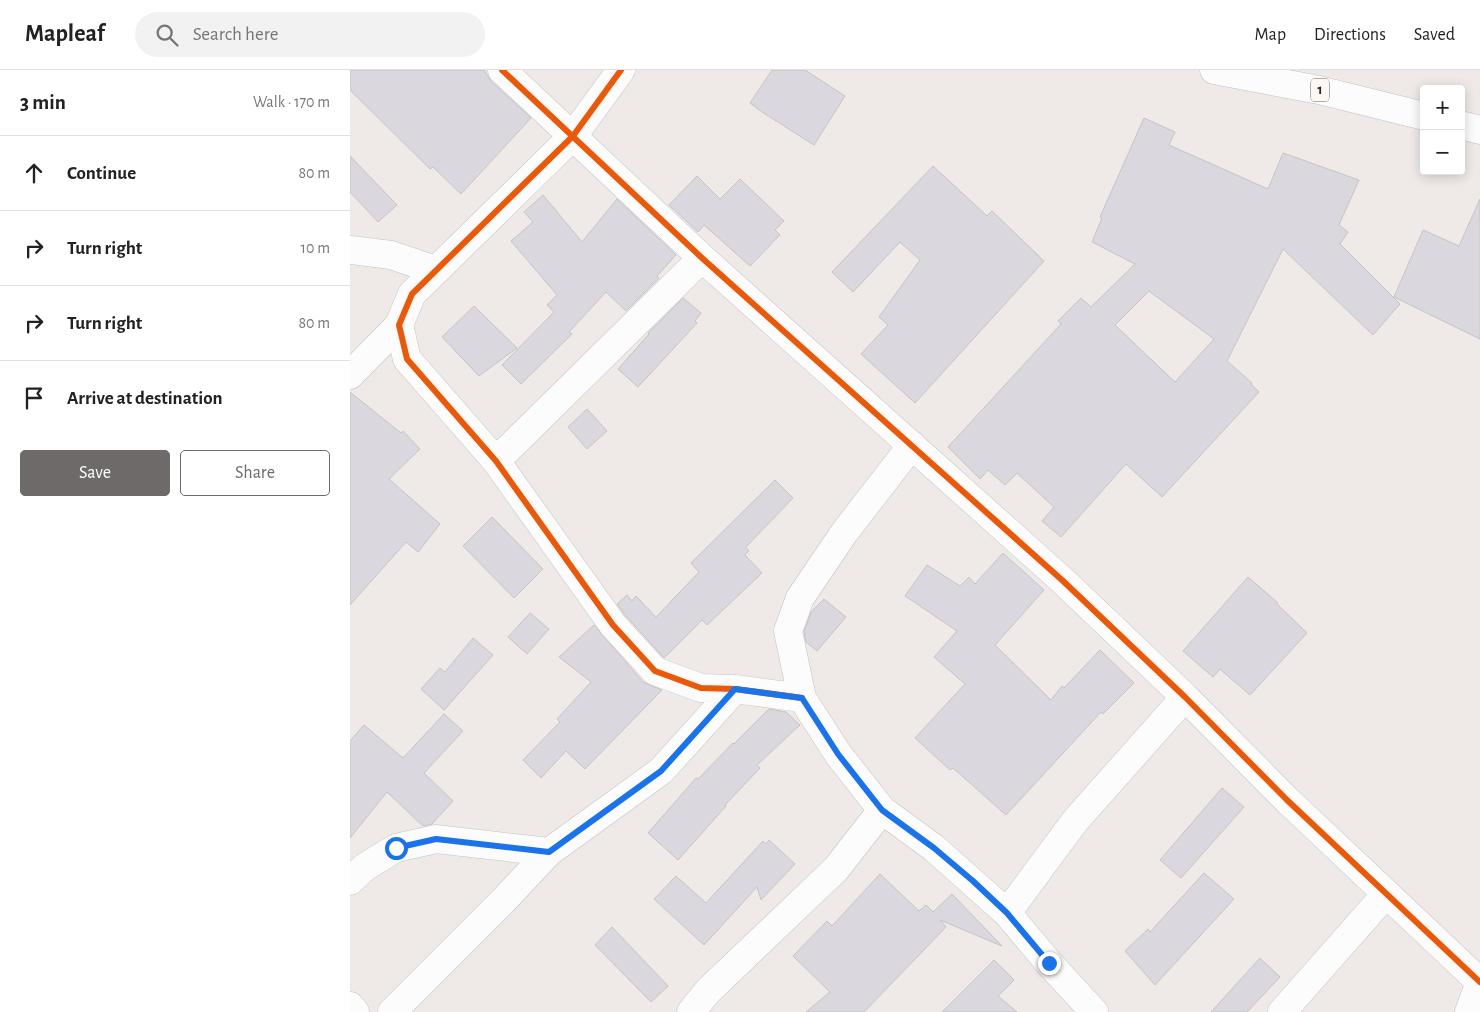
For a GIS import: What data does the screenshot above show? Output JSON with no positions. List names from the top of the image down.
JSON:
{
  "streets": {
    "street": ["1"]
  },
  "page": {
    "header": "Mapleaf",
    "search": "Search here",
    "nav": ["Map", "Directions", "Saved"],
    "heading": ["3 min", "Walk · 170 m"],
    "map_buttons": ["+", "−"],
    "list": [
      ["Continue", "80 m"],
      ["Turn right", "10 m"],
      ["Turn right", "80 m"],
      "Arrive at destination"
    ],
    "buttons": ["Save", "Share"]
  }
}
